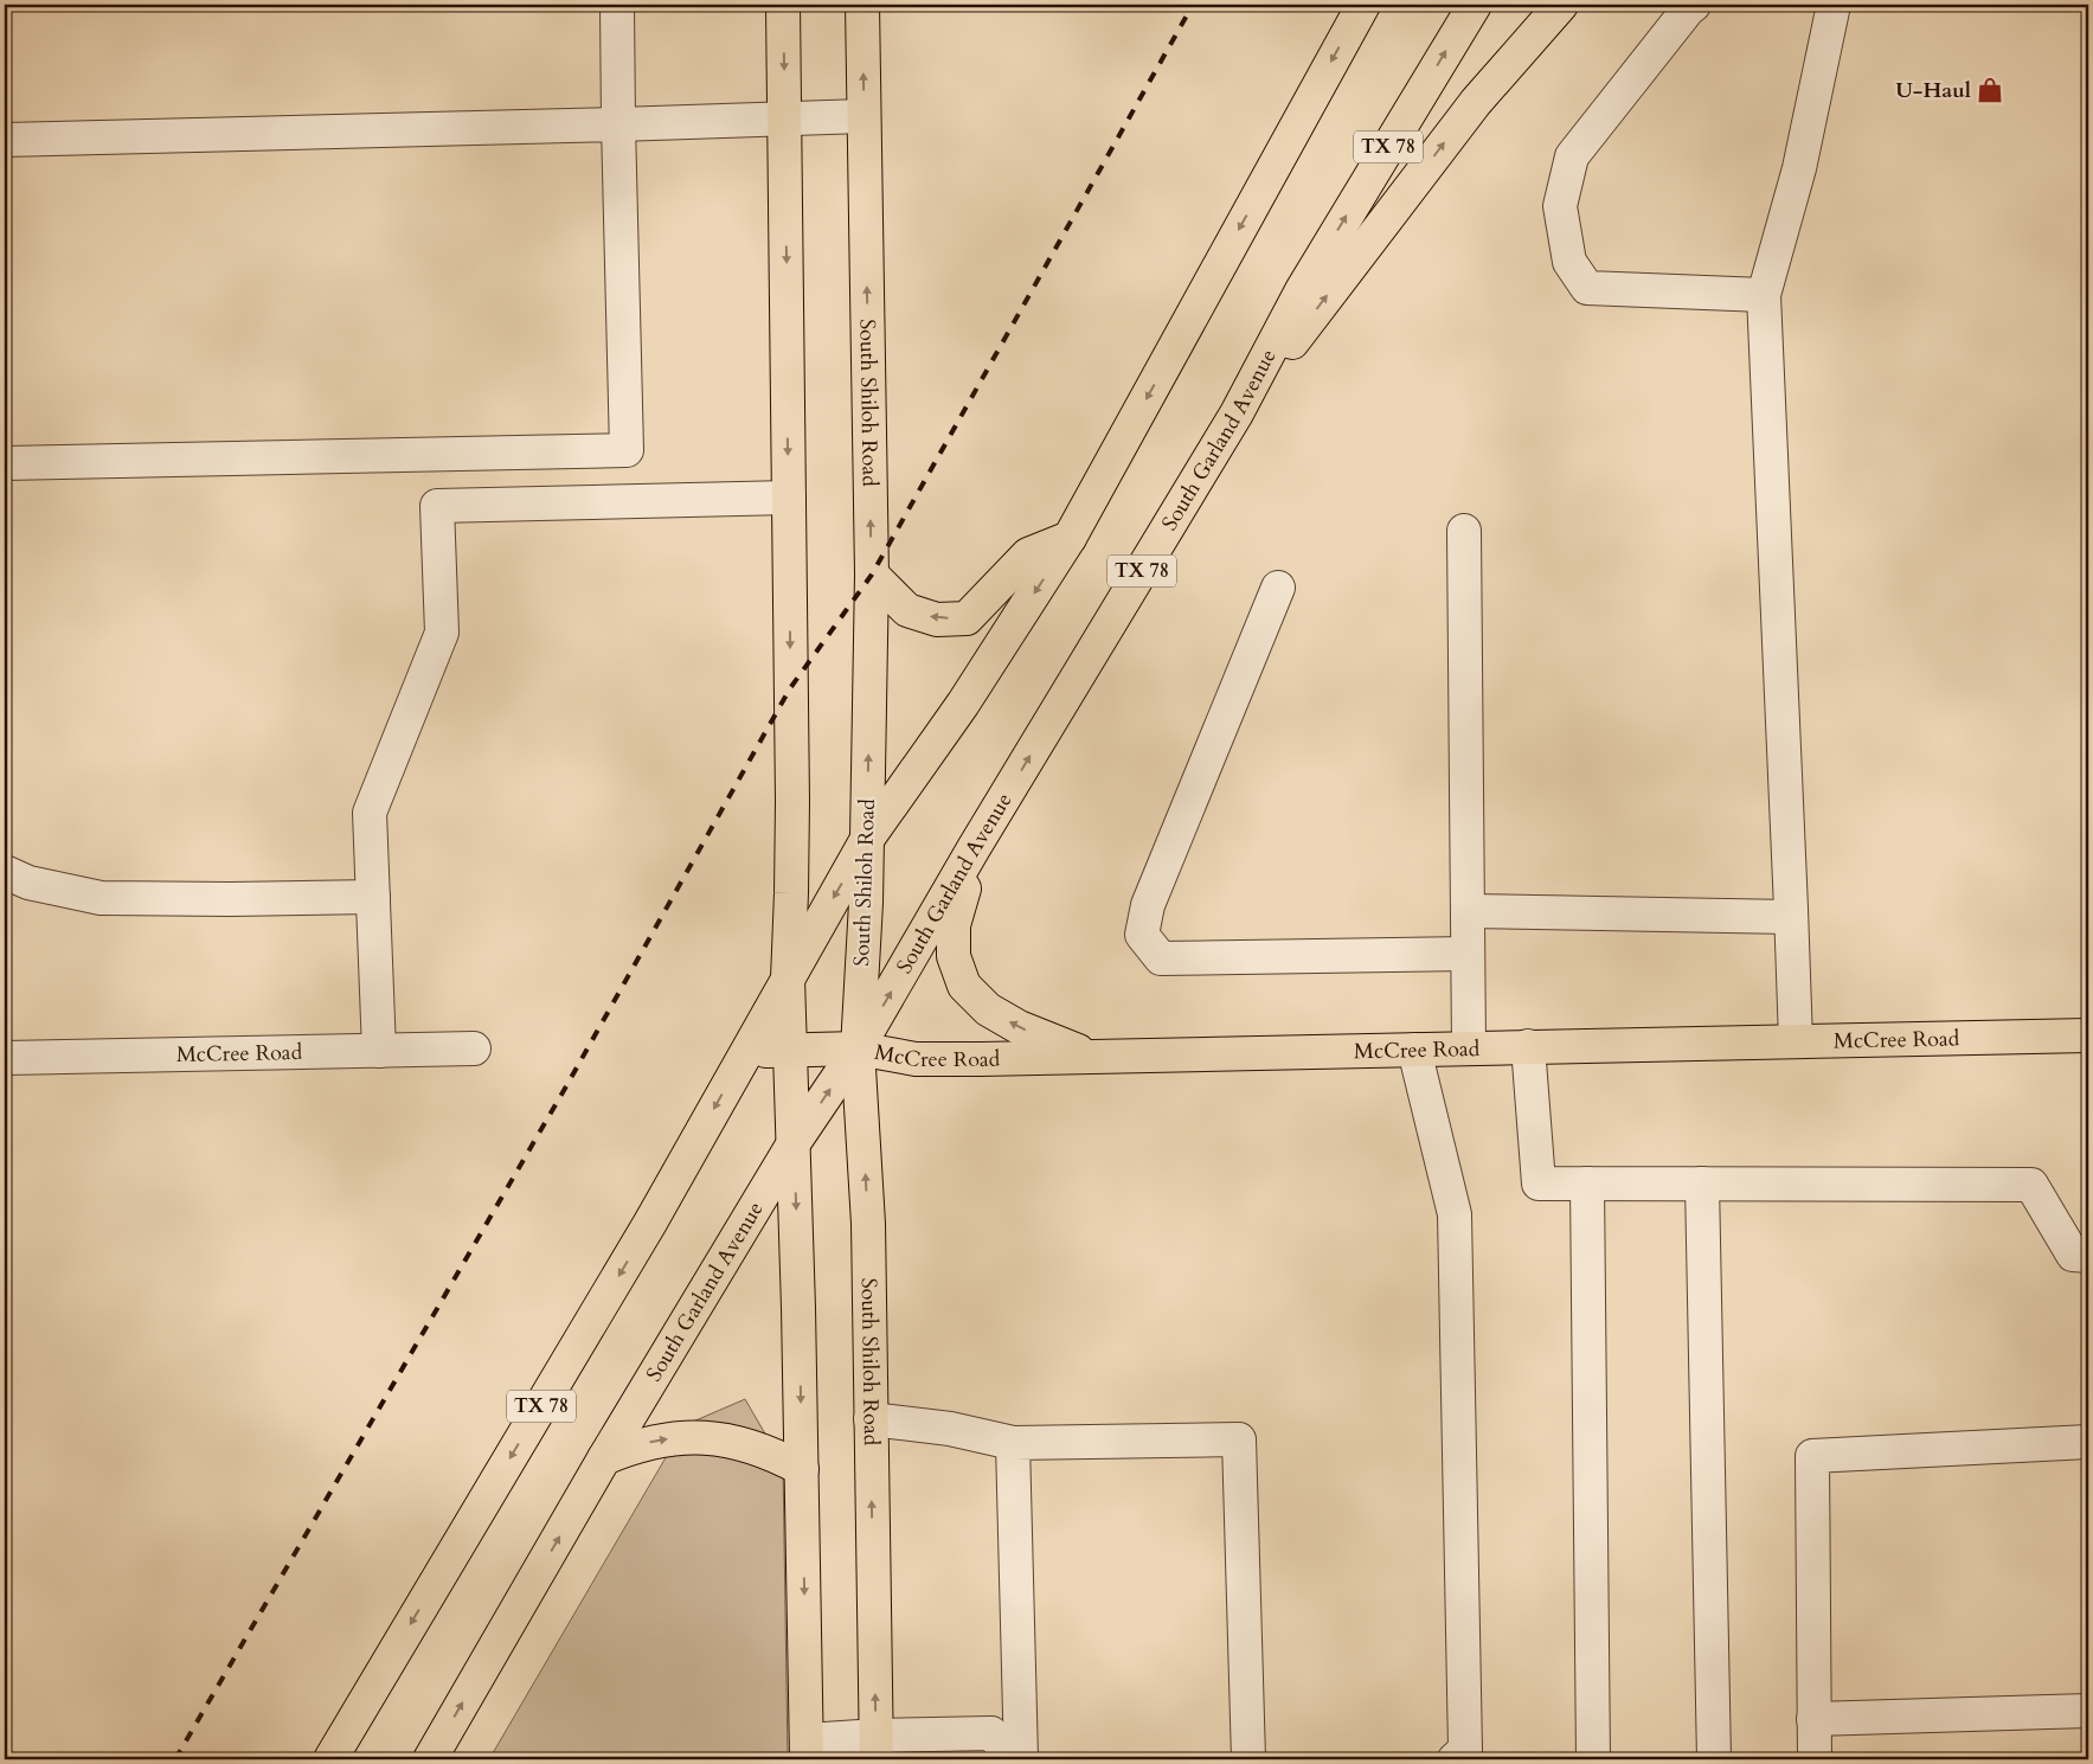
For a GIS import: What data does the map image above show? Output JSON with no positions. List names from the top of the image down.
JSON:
{
  "streets": {
    "main road": [
      "TX 78",
      "South Shiloh Road",
      "South Garland Avenue",
      "McCree Road"
    ]
  },
  "crossings": [
    ["TX 78", "South Shiloh Road"],
    ["TX 78", "McCree Road"],
    ["South Shiloh Road", "South Garland Avenue"],
    ["South Shiloh Road", "McCree Road"],
    ["South Garland Avenue", "McCree Road"]
  ],
  "places": {
    "shop": ["U-Haul"]
  }
}
